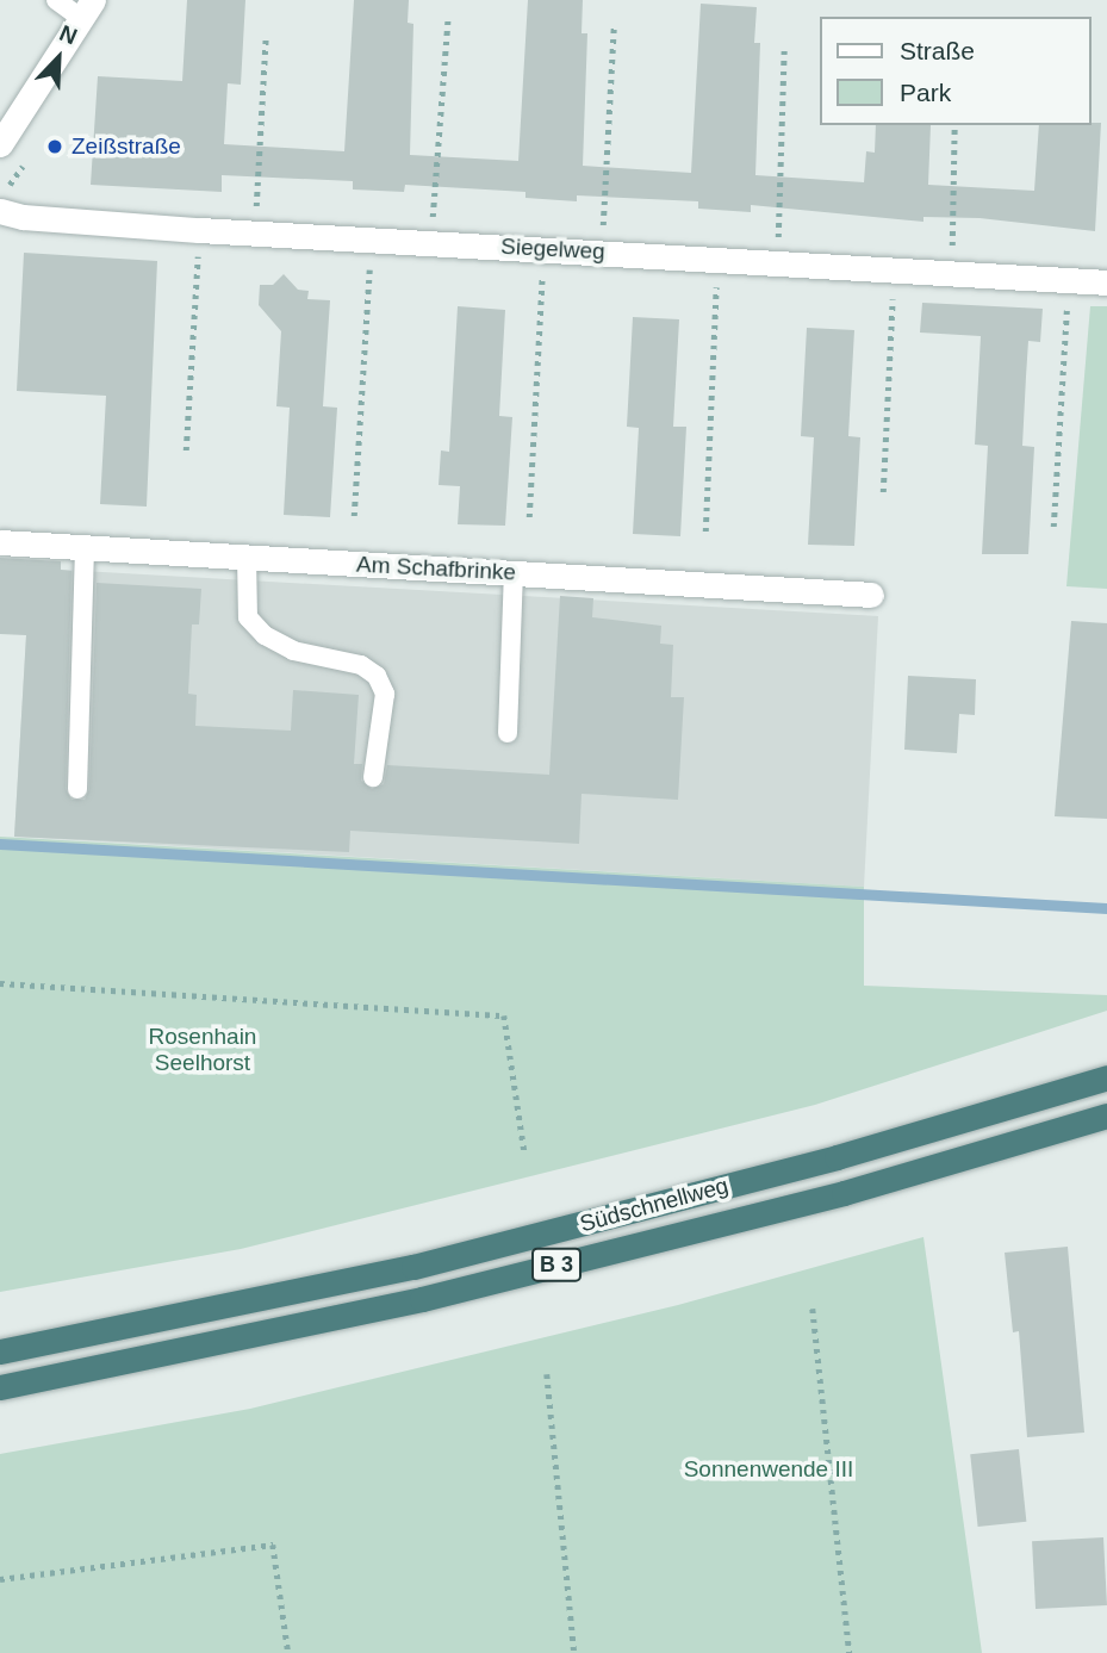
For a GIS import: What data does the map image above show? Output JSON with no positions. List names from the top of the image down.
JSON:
{
  "streets": {
    "highway": ["Südschnellweg", "B 3"],
    "street": ["Siegelweg", "Am Schafbrinke"]
  },
  "parks": ["Rosenhain Seelhorst", "Sonnenwende III"],
  "places": ["Zeißstraße"],
  "legend": ["Straße", "Park"],
  "north": "top right"
}
